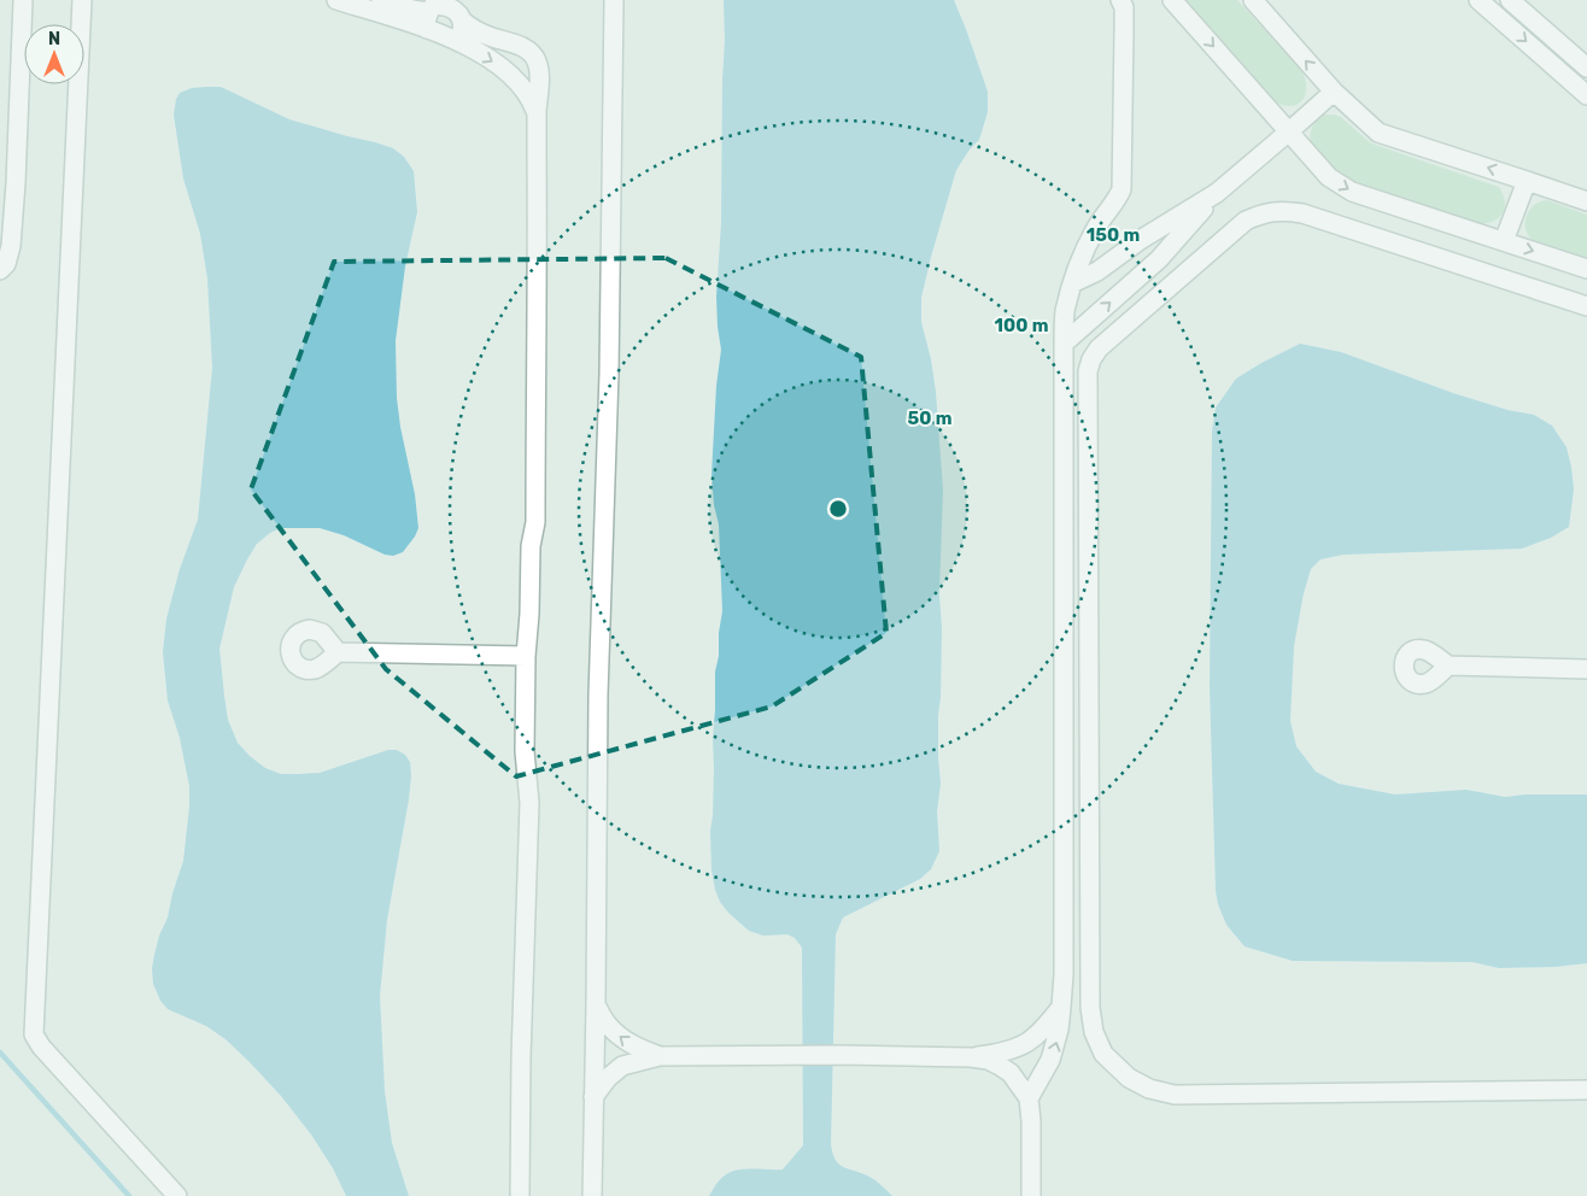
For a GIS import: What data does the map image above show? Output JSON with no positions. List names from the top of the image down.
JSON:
{
  "north": "top",
  "rings": ["150 m", "100 m", "50 m"]
}
